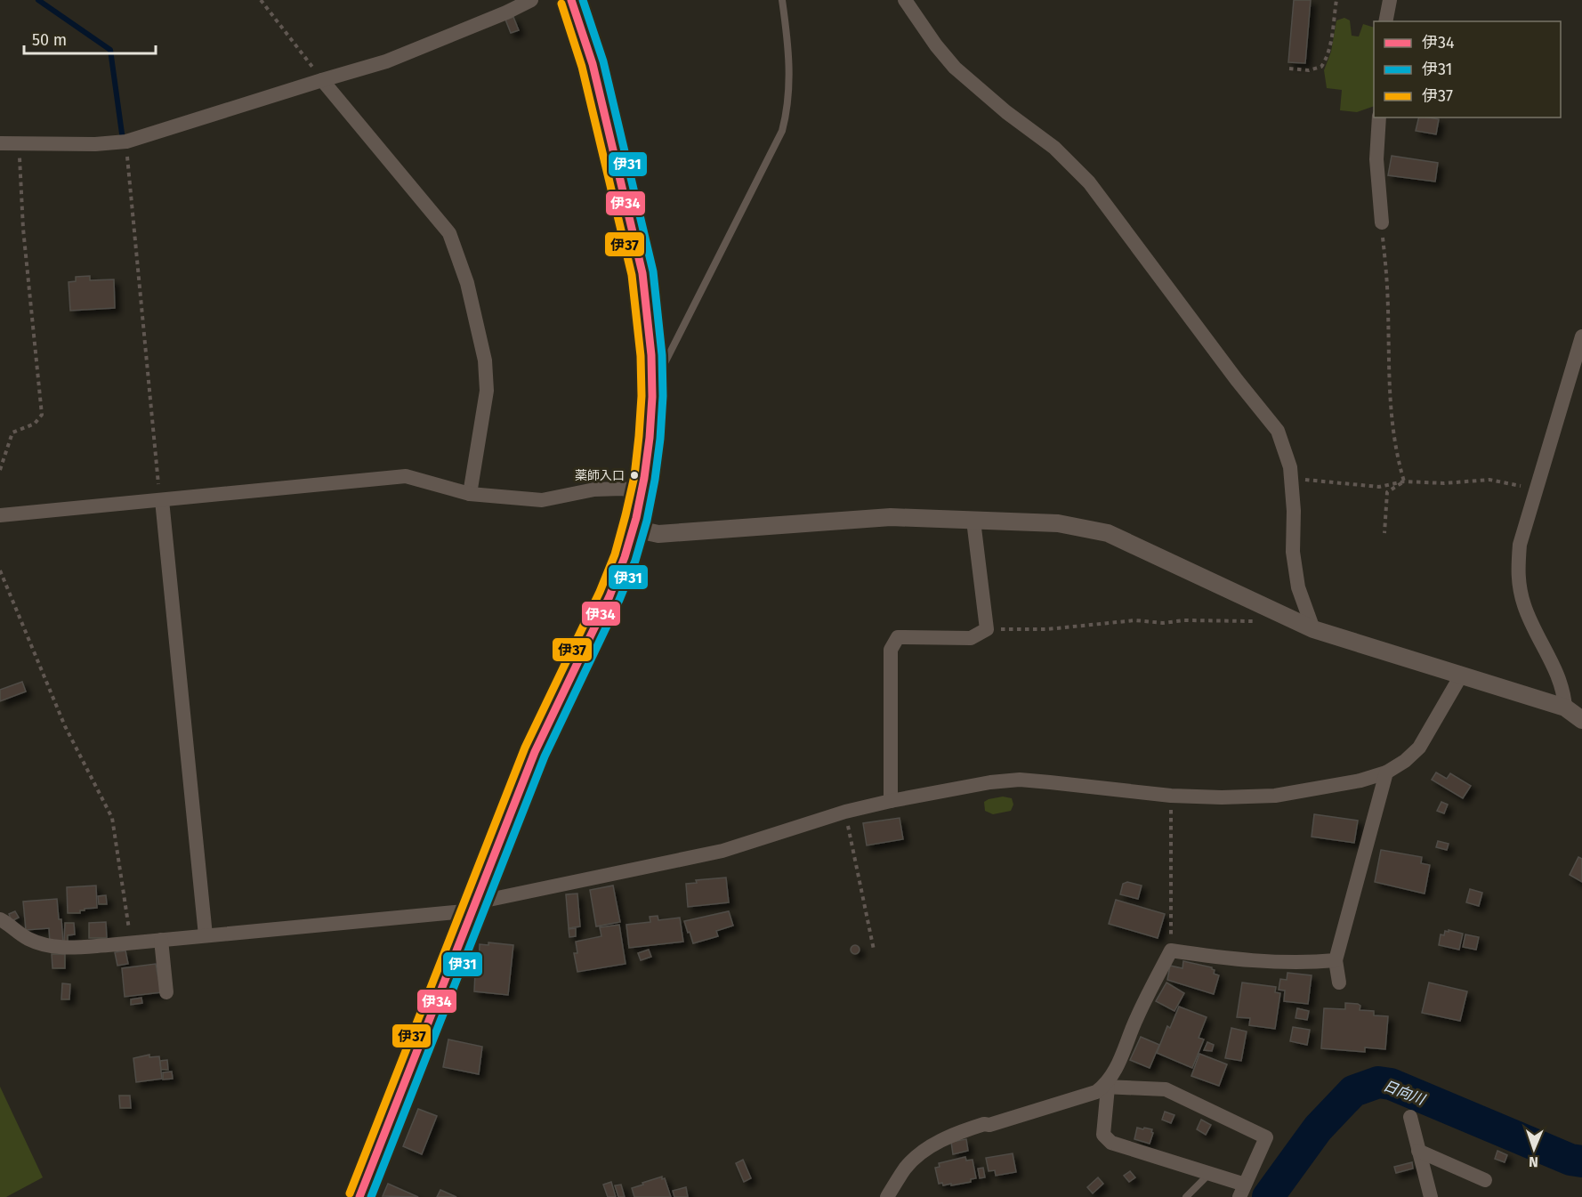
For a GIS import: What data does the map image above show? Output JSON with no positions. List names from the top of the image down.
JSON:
{
  "water": ["日向川"],
  "places": ["薬師入口"],
  "lines": ["transit line 伊34", "transit line 伊31", "transit line 伊37"],
  "legend": ["伊34", "伊31", "伊37"],
  "scale_bar": "50 m",
  "north": "bottom"
}
